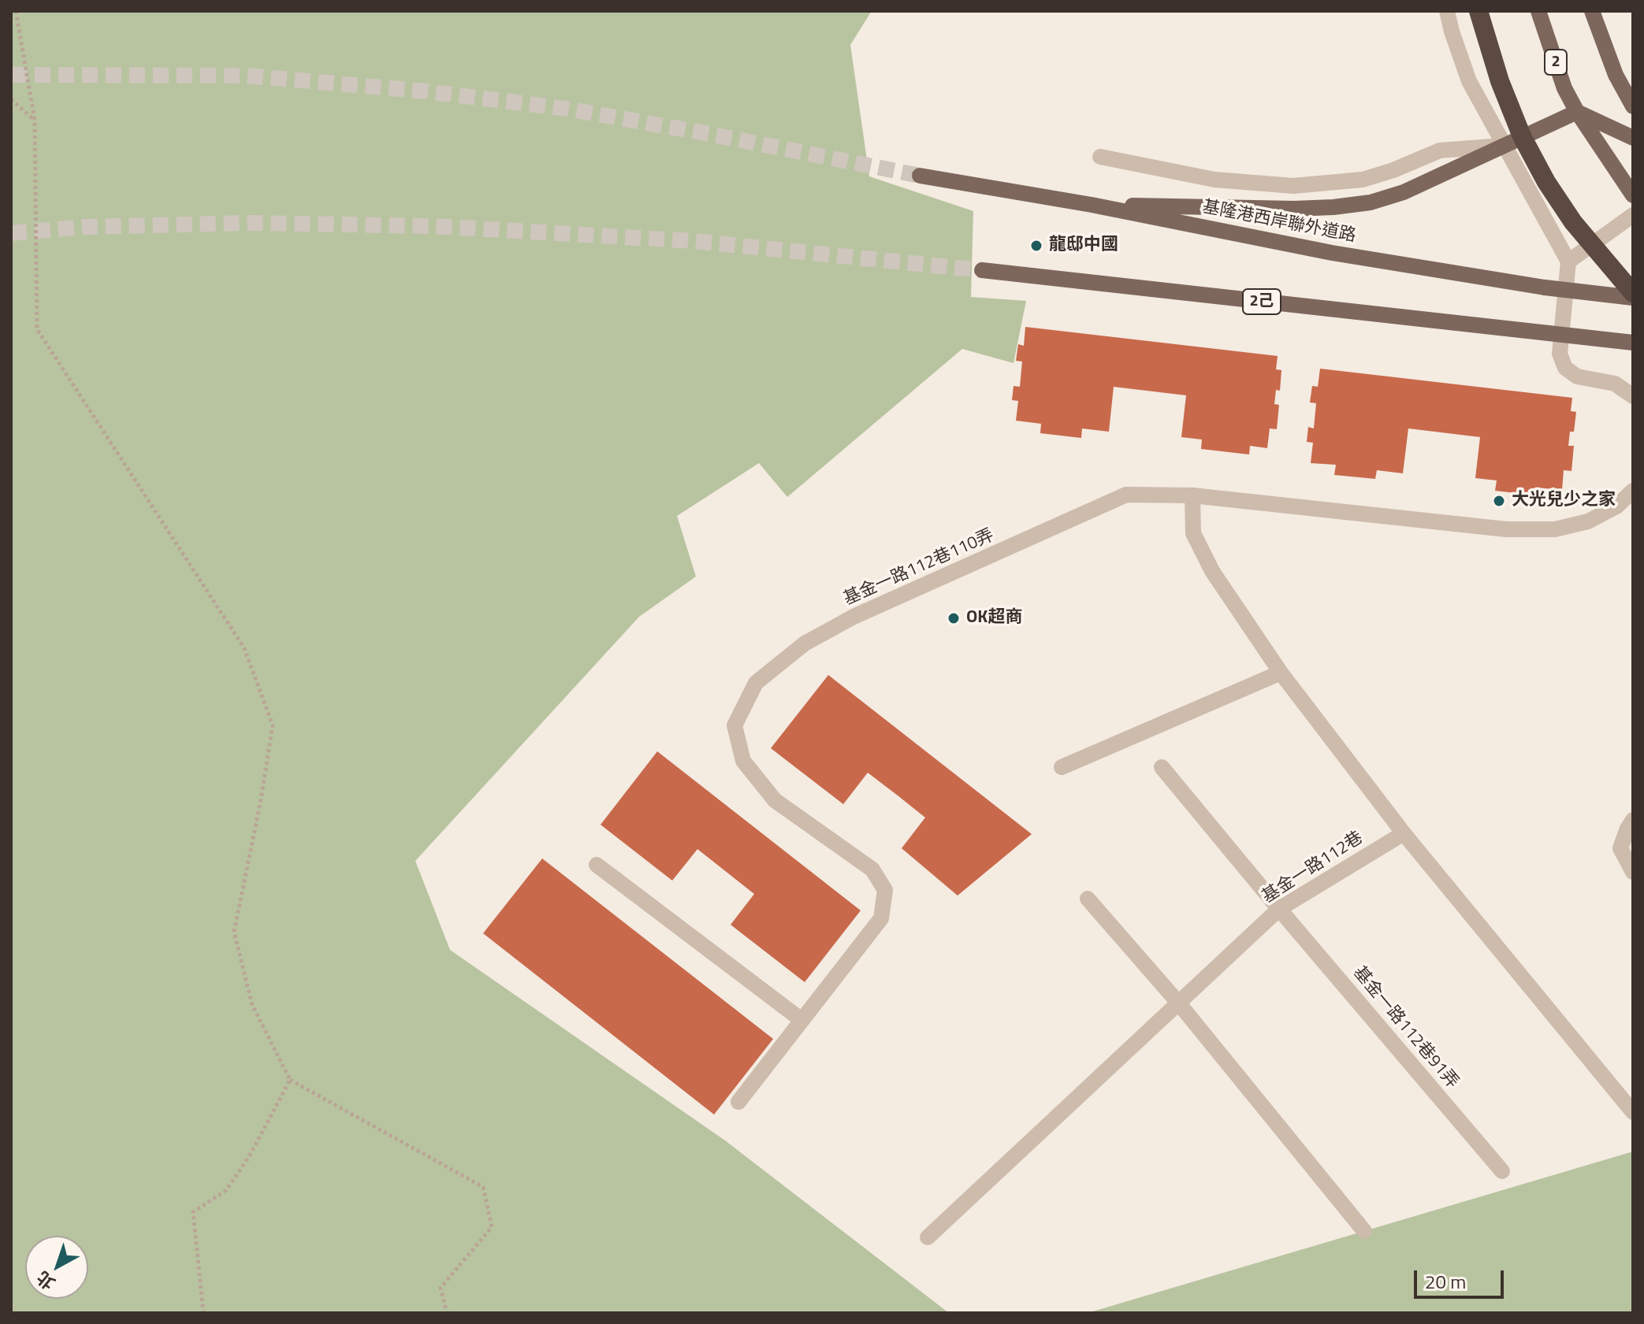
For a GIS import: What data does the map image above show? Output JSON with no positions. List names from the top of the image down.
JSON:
{
  "streets": {
    "main road": ["2", "基隆港西岸聯外道路", "2己"],
    "street": ["基金一路112巷110弄", "基金一路112巷", "基金一路112巷91弄"]
  },
  "crossings": [
    ["基金一路112巷", "基金一路112巷91弄"]
  ],
  "places": ["龍邸中國", "大光兒少之家", "OK超商"],
  "scale_bar": "20 m",
  "north": "bottom left"
}
